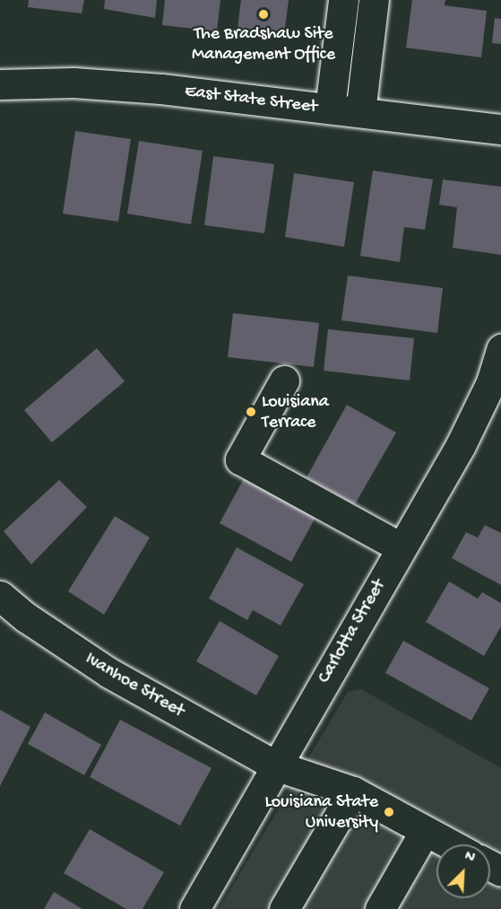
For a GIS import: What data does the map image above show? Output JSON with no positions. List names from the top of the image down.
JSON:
{
  "streets": {
    "street": ["East State Street", "Carlotta Street", "Ivanhoe Street"]
  },
  "crossings": [
    ["Carlotta Street", "Ivanhoe Street"]
  ],
  "places": ["The Bradshaw Site Management Office", "Louisiana Terrace", "Louisiana State University"],
  "north": "top right"
}
